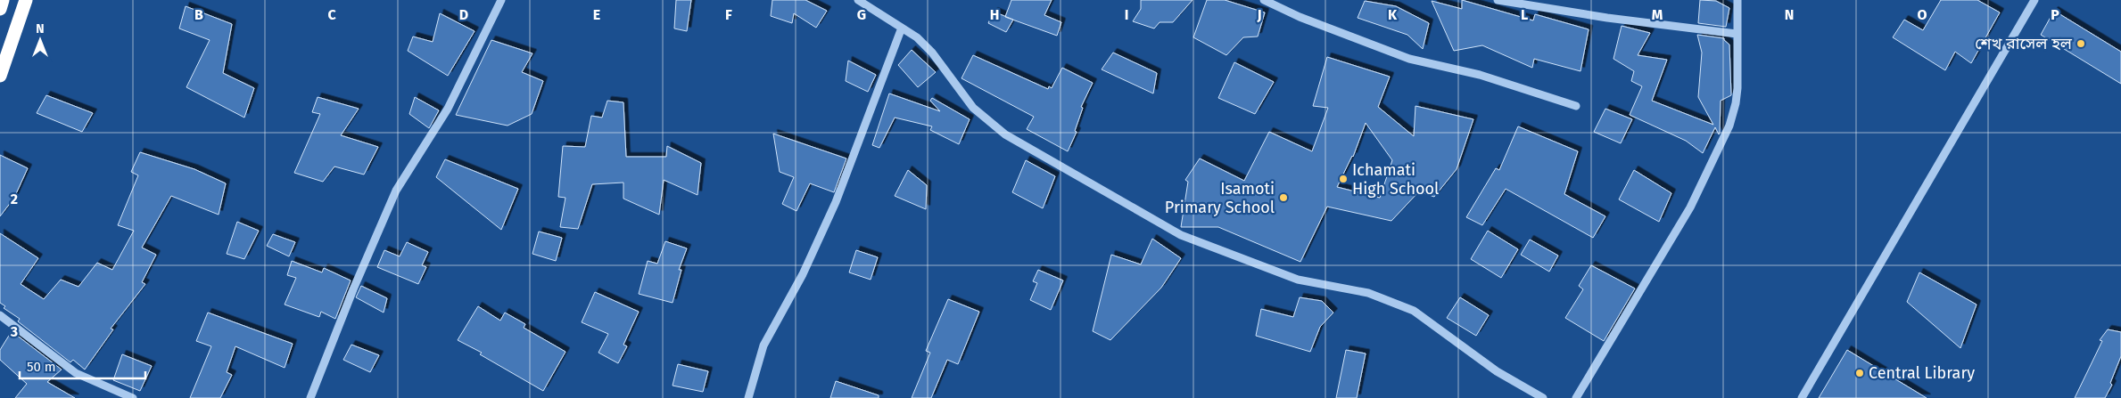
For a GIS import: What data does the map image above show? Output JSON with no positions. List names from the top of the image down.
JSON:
{
  "places": [
    "শেখ রাসেল হল",
    "Ichamati High School",
    "Isamoti Primary School",
    "Central Library"
  ],
  "scale_bar": "50 m",
  "north": "top",
  "grid": {
    "columns": [
      "B",
      "C",
      "D",
      "E",
      "F",
      "G",
      "H",
      "I",
      "J",
      "K",
      "L",
      "M",
      "N",
      "O",
      "P"
    ],
    "rows": ["2", "3"]
  }
}
